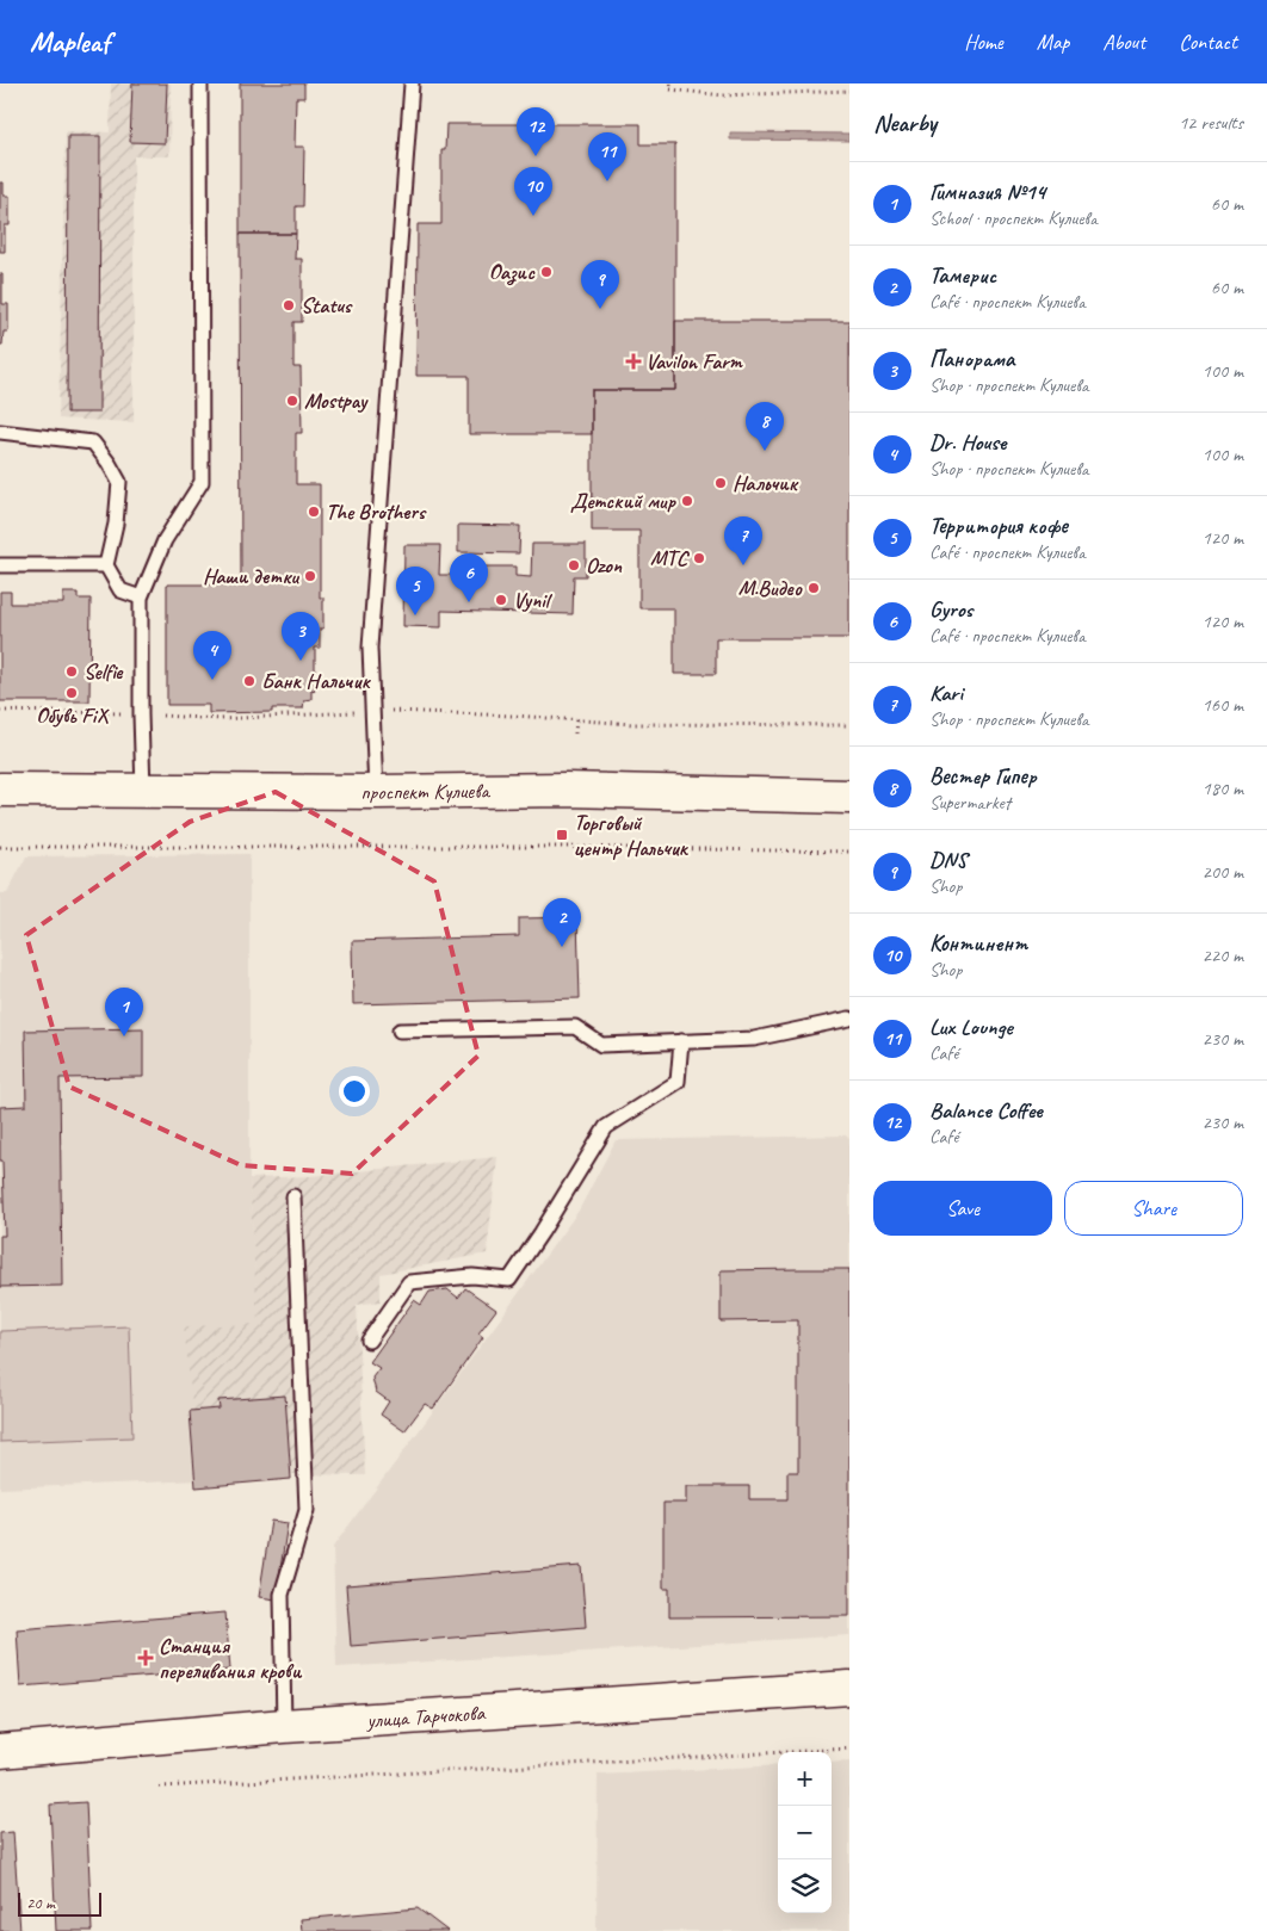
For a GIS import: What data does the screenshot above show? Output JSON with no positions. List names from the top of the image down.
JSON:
{
  "streets": {
    "street": ["проспект Кулиева", "улица Тарчокова"]
  },
  "places": {
    "other": [
      "Оазис",
      "Status",
      "Mostpay",
      "Нальчик",
      "Детский мир",
      "The Brothers",
      "МТС",
      "Ozon",
      "Наши детки",
      "М.Видео",
      "Vynil",
      "Selfie",
      "Банк Нальчик",
      "Обувь FiX"
    ],
    "health": ["Vavilon Farm", "Станция переливания крови"],
    "transit": ["Торговый центр Нальчик"]
  },
  "scale_bar": "20 m",
  "page": {
    "header": "Mapleaf",
    "nav": [
      "Home",
      "Map",
      "About",
      "Contact"
    ],
    "heading": ["Nearby", "12 results"],
    "pins": [
      "12",
      "11",
      "10",
      "9",
      "8",
      "7",
      "6",
      "5",
      "3",
      "4",
      "2",
      "1"
    ],
    "list": [
      {
        "mark": "1",
        "name": "Гимназия №14",
        "note": "School · проспект Кулиева",
        "value": "60 m"
      },
      {
        "mark": "2",
        "name": "Тамерис",
        "note": "Café · проспект Кулиева",
        "value": "60 m"
      },
      {
        "mark": "3",
        "name": "Панорама",
        "note": "Shop · проспект Кулиева",
        "value": "100 m"
      },
      {
        "mark": "4",
        "name": "Dr. House",
        "note": "Shop · проспект Кулиева",
        "value": "100 m"
      },
      {
        "mark": "5",
        "name": "Территория кофе",
        "note": "Café · проспект Кулиева",
        "value": "120 m"
      },
      {
        "mark": "6",
        "name": "Gyros",
        "note": "Café · проспект Кулиева",
        "value": "120 m"
      },
      {
        "mark": "7",
        "name": "Kari",
        "note": "Shop · проспект Кулиева",
        "value": "160 m"
      },
      {
        "mark": "8",
        "name": "Вестер Гипер",
        "note": "Supermarket",
        "value": "180 m"
      },
      {
        "mark": "9",
        "name": "DNS",
        "note": "Shop",
        "value": "200 m"
      },
      {
        "mark": "10",
        "name": "Континент",
        "note": "Shop",
        "value": "220 m"
      },
      {
        "mark": "11",
        "name": "Lux Lounge",
        "note": "Café",
        "value": "230 m"
      },
      {
        "mark": "12",
        "name": "Balance Coffee",
        "note": "Café",
        "value": "230 m"
      }
    ],
    "buttons": ["Save", "Share"],
    "map_buttons": ["+", "−"],
    "scale": "20 m"
  }
}
